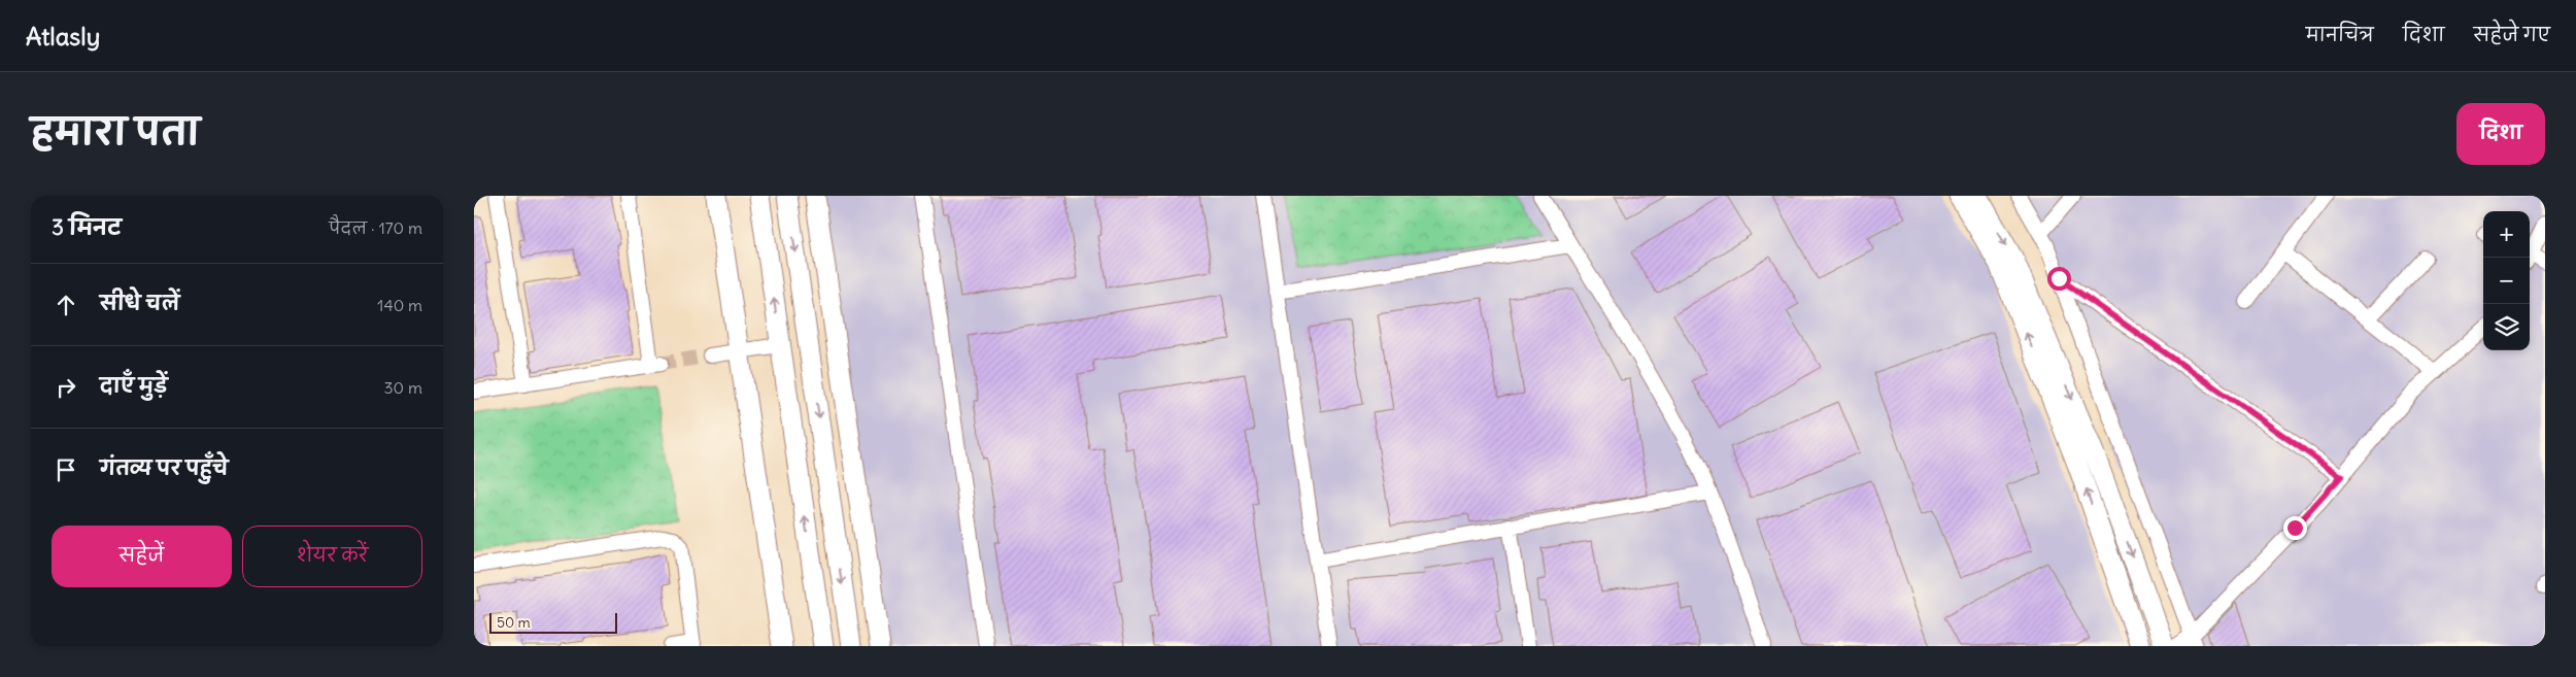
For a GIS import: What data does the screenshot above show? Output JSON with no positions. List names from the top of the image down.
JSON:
{
  "scale_bar": "50 m",
  "page": {
    "header": "Atlasly",
    "nav": ["मानचित्र", "दिशा", "सहेजे गए"],
    "title": "हमारा पता",
    "buttons": [
      "दिशा",
      ["सहेजें", "शेयर करें"]
    ],
    "heading": ["3 मिनट", "पैदल · 170 m"],
    "map_buttons": ["+", "−"],
    "list": [
      ["सीधे चलें", "140 m"],
      ["दाएँ मुड़ें", "30 m"],
      "गंतव्य पर पहुँचे"
    ],
    "scale": "50 m"
  }
}
